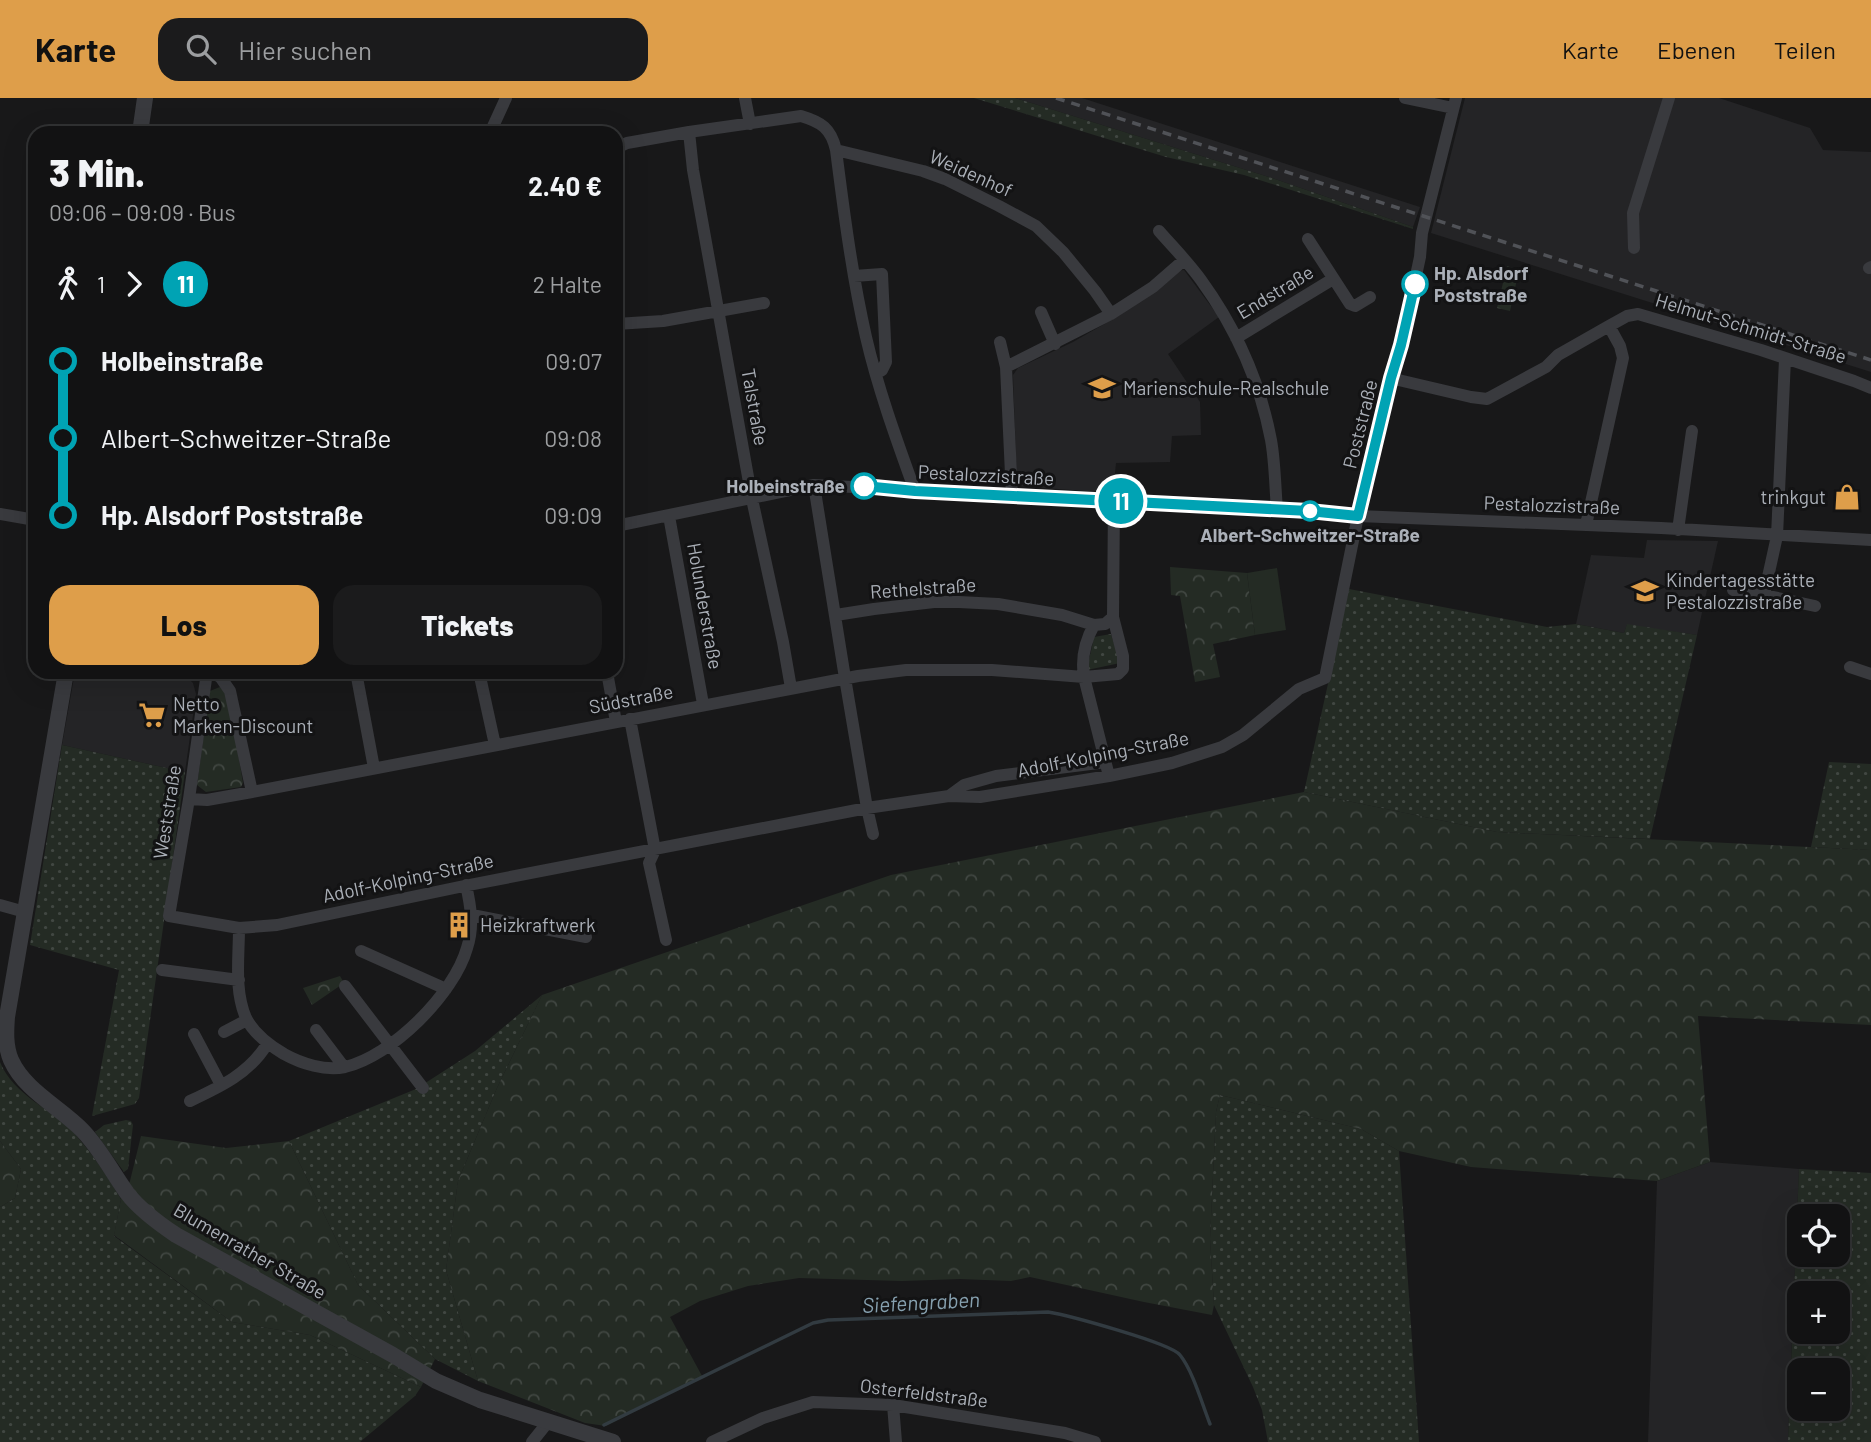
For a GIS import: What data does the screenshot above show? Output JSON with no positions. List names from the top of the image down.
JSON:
{
  "streets": {
    "street": [
      "Weidenhof",
      "Endstraße",
      "Helmut-Schmidt-Straße",
      "Talstraße",
      "Poststraße",
      "Pestalozzistraße",
      "Rethelstraße",
      "Holunderstraße",
      "Südstraße",
      "Adolf-Kolping-Straße",
      "Weststraße",
      "Blumenrather Straße",
      "Osterfeldstraße"
    ]
  },
  "crossings": [
    ["Helmut-Schmidt-Straße", "Poststraße"],
    ["Talstraße", "Pestalozzistraße"],
    ["Talstraße", "Südstraße"],
    ["Poststraße", "Pestalozzistraße"],
    ["Poststraße", "Adolf-Kolping-Straße"],
    ["Pestalozzistraße", "Holunderstraße"],
    ["Holunderstraße", "Südstraße"],
    ["Südstraße", "Weststraße"],
    ["Adolf-Kolping-Straße", "Weststraße"]
  ],
  "water": ["Siefengraben"],
  "places": {
    "other": ["Hp. Alsdorf Poststraße", "Holbeinstraße", "Albert-Schweitzer-Straße"],
    "school or university": ["Marienschule-Realschule", "Kindertagesstätte Pestalozzistraße"],
    "shop": ["trinkgut"],
    "supermarket": ["Netto Marken-Discount"],
    "building": ["Heizkraftwerk"]
  },
  "lines": ["bus line 11"],
  "page": {
    "header": "Karte",
    "search": "Hier suchen",
    "nav": ["Karte", "Ebenen", "Teilen"],
    "on_map": "11",
    "heading": ["3 Min.", "09:06 – 09:09 · Bus", "2.40 €"],
    "legs": ["1", "11", "2 Halte"],
    "list": [
      {
        "name": "Holbeinstraße",
        "value": "09:07"
      },
      {
        "name": "Albert-Schweitzer-Straße",
        "value": "09:08"
      },
      {
        "name": "Hp. Alsdorf Poststraße",
        "value": "09:09"
      }
    ],
    "buttons": ["Los", "Tickets"],
    "map_buttons": ["+", "−"]
  }
}
